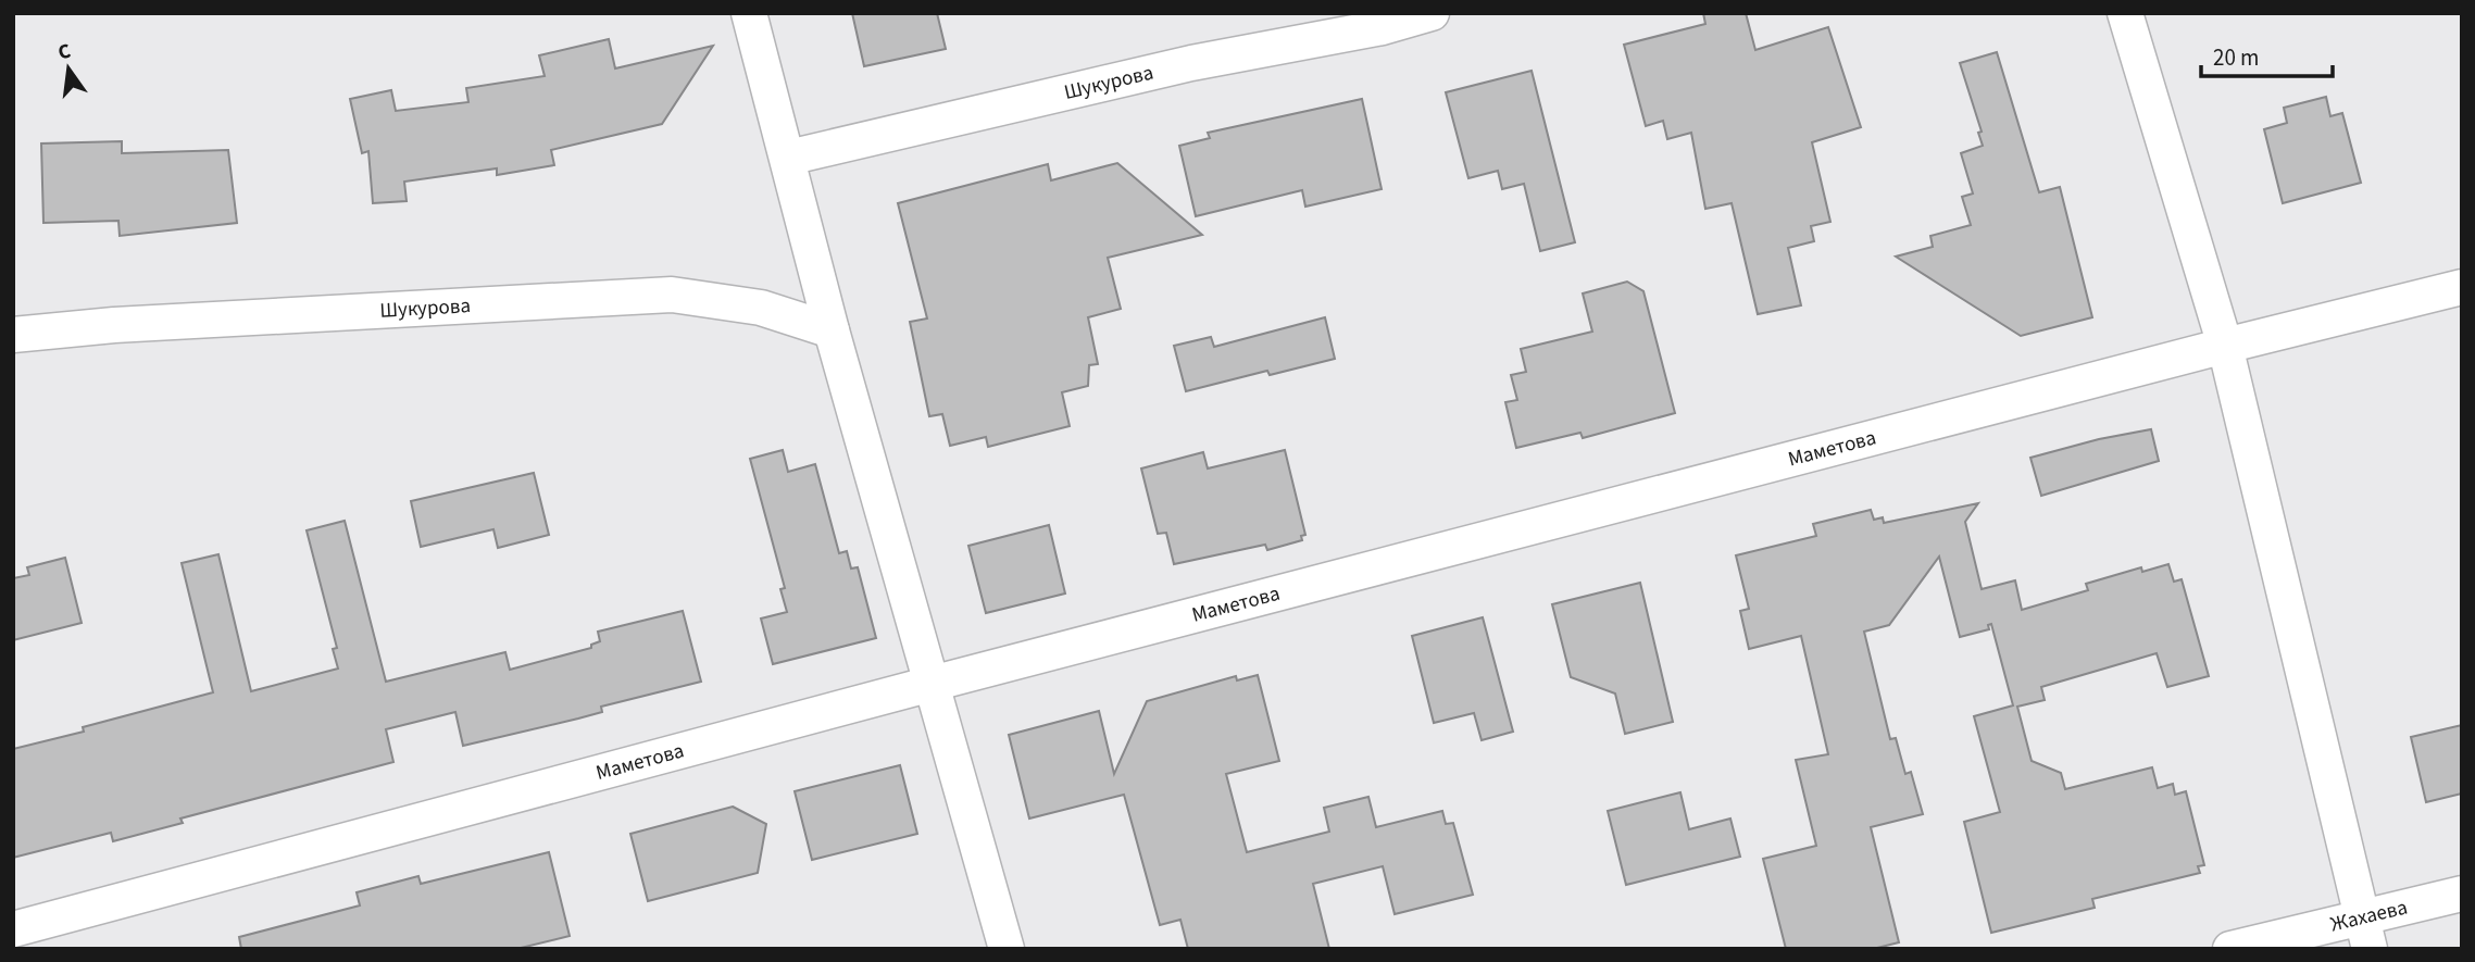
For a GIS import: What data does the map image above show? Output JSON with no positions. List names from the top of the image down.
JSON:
{
  "streets": {
    "street": ["Шукурова", "Маметова", "Жахаева"]
  },
  "scale_bar": "20 m",
  "north": "top"
}
